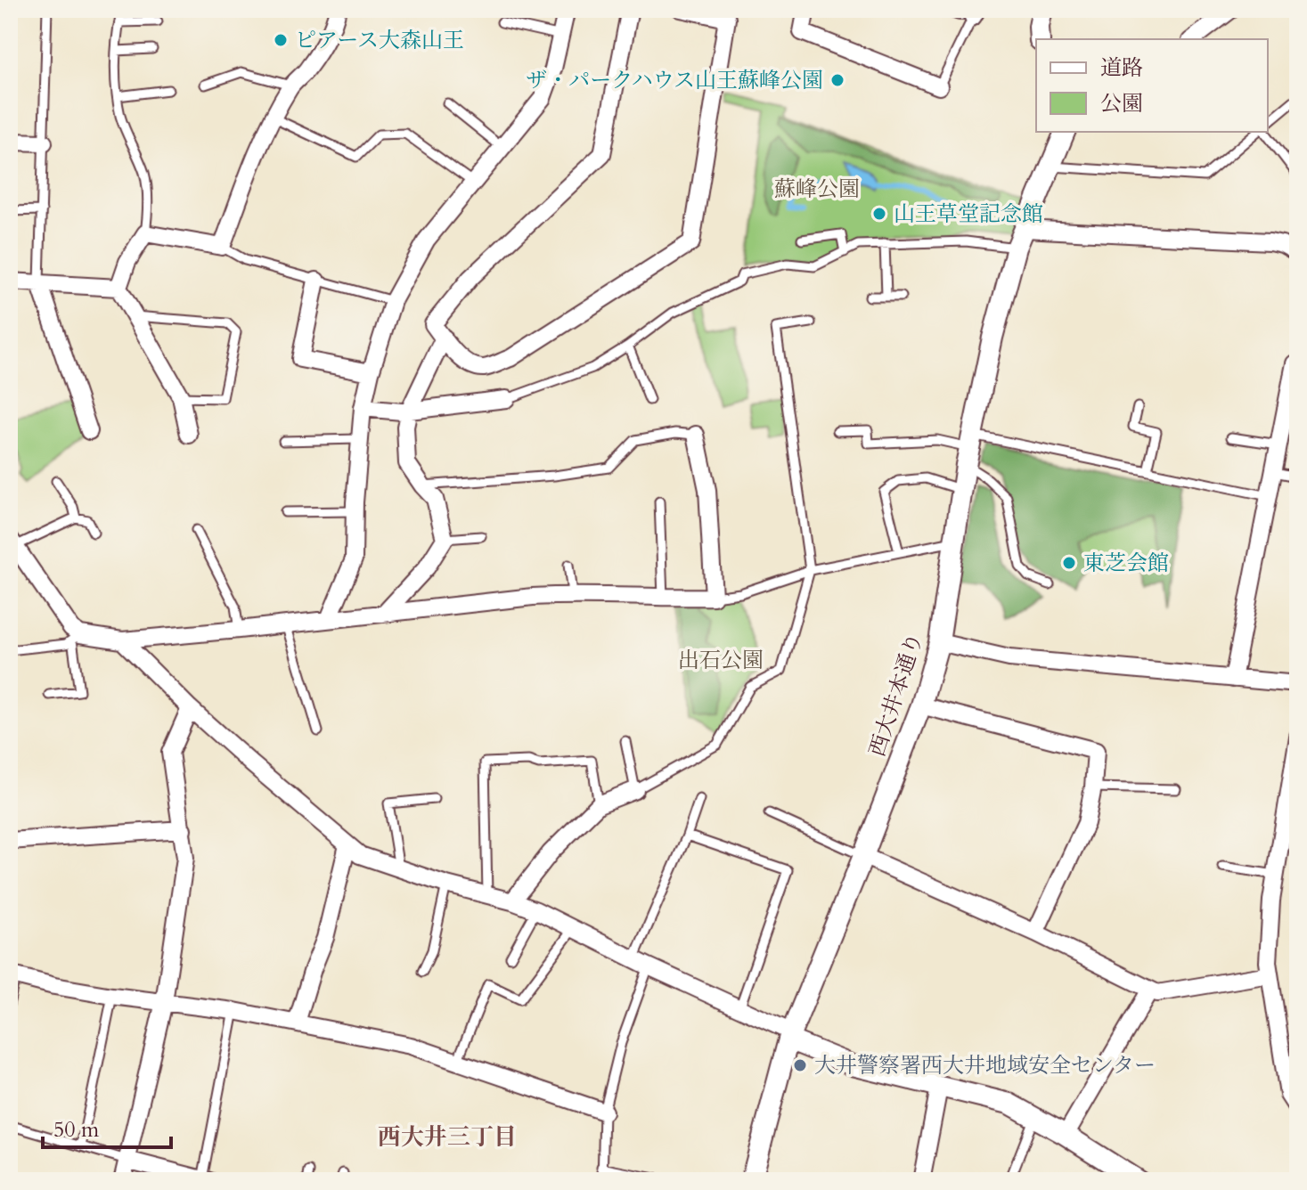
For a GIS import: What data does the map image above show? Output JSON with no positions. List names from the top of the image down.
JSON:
{
  "streets": {
    "street": ["西大井本通り"]
  },
  "districts": ["西大井三丁目"],
  "parks": ["蘇峰公園", "出石公園"],
  "places": [
    "ピアース大森山王",
    "ザ・パークハウス山王蘇峰公園",
    "山王草堂記念館",
    "東芝会館",
    "大井警察署西大井地域安全センター"
  ],
  "legend": ["道路", "公園"],
  "scale_bar": "50 m"
}
